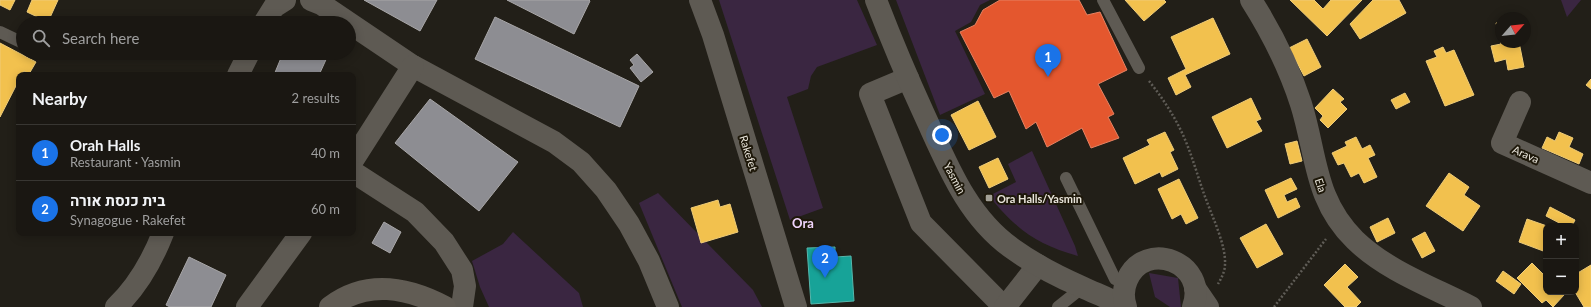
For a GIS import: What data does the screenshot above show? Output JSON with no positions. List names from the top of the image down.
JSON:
{
  "streets": {
    "street": [
      "Rakefet",
      "Arava",
      "Yasmin",
      "Ela"
    ]
  },
  "districts": ["Ora"],
  "places": {
    "transit": ["Ora Halls/Yasmin"]
  },
  "north": "top right",
  "page": {
    "search": "Search here",
    "pins": ["1", "2"],
    "heading": ["Nearby", "2 results"],
    "list": [
      {
        "mark": "1",
        "name": "Orah Halls",
        "note": "Restaurant · Yasmin",
        "value": "40 m"
      },
      {
        "mark": "2",
        "name": "בית כנסת אורה",
        "note": "Synagogue · Rakefet",
        "value": "60 m"
      }
    ],
    "map_buttons": ["+", "−"]
  }
}
